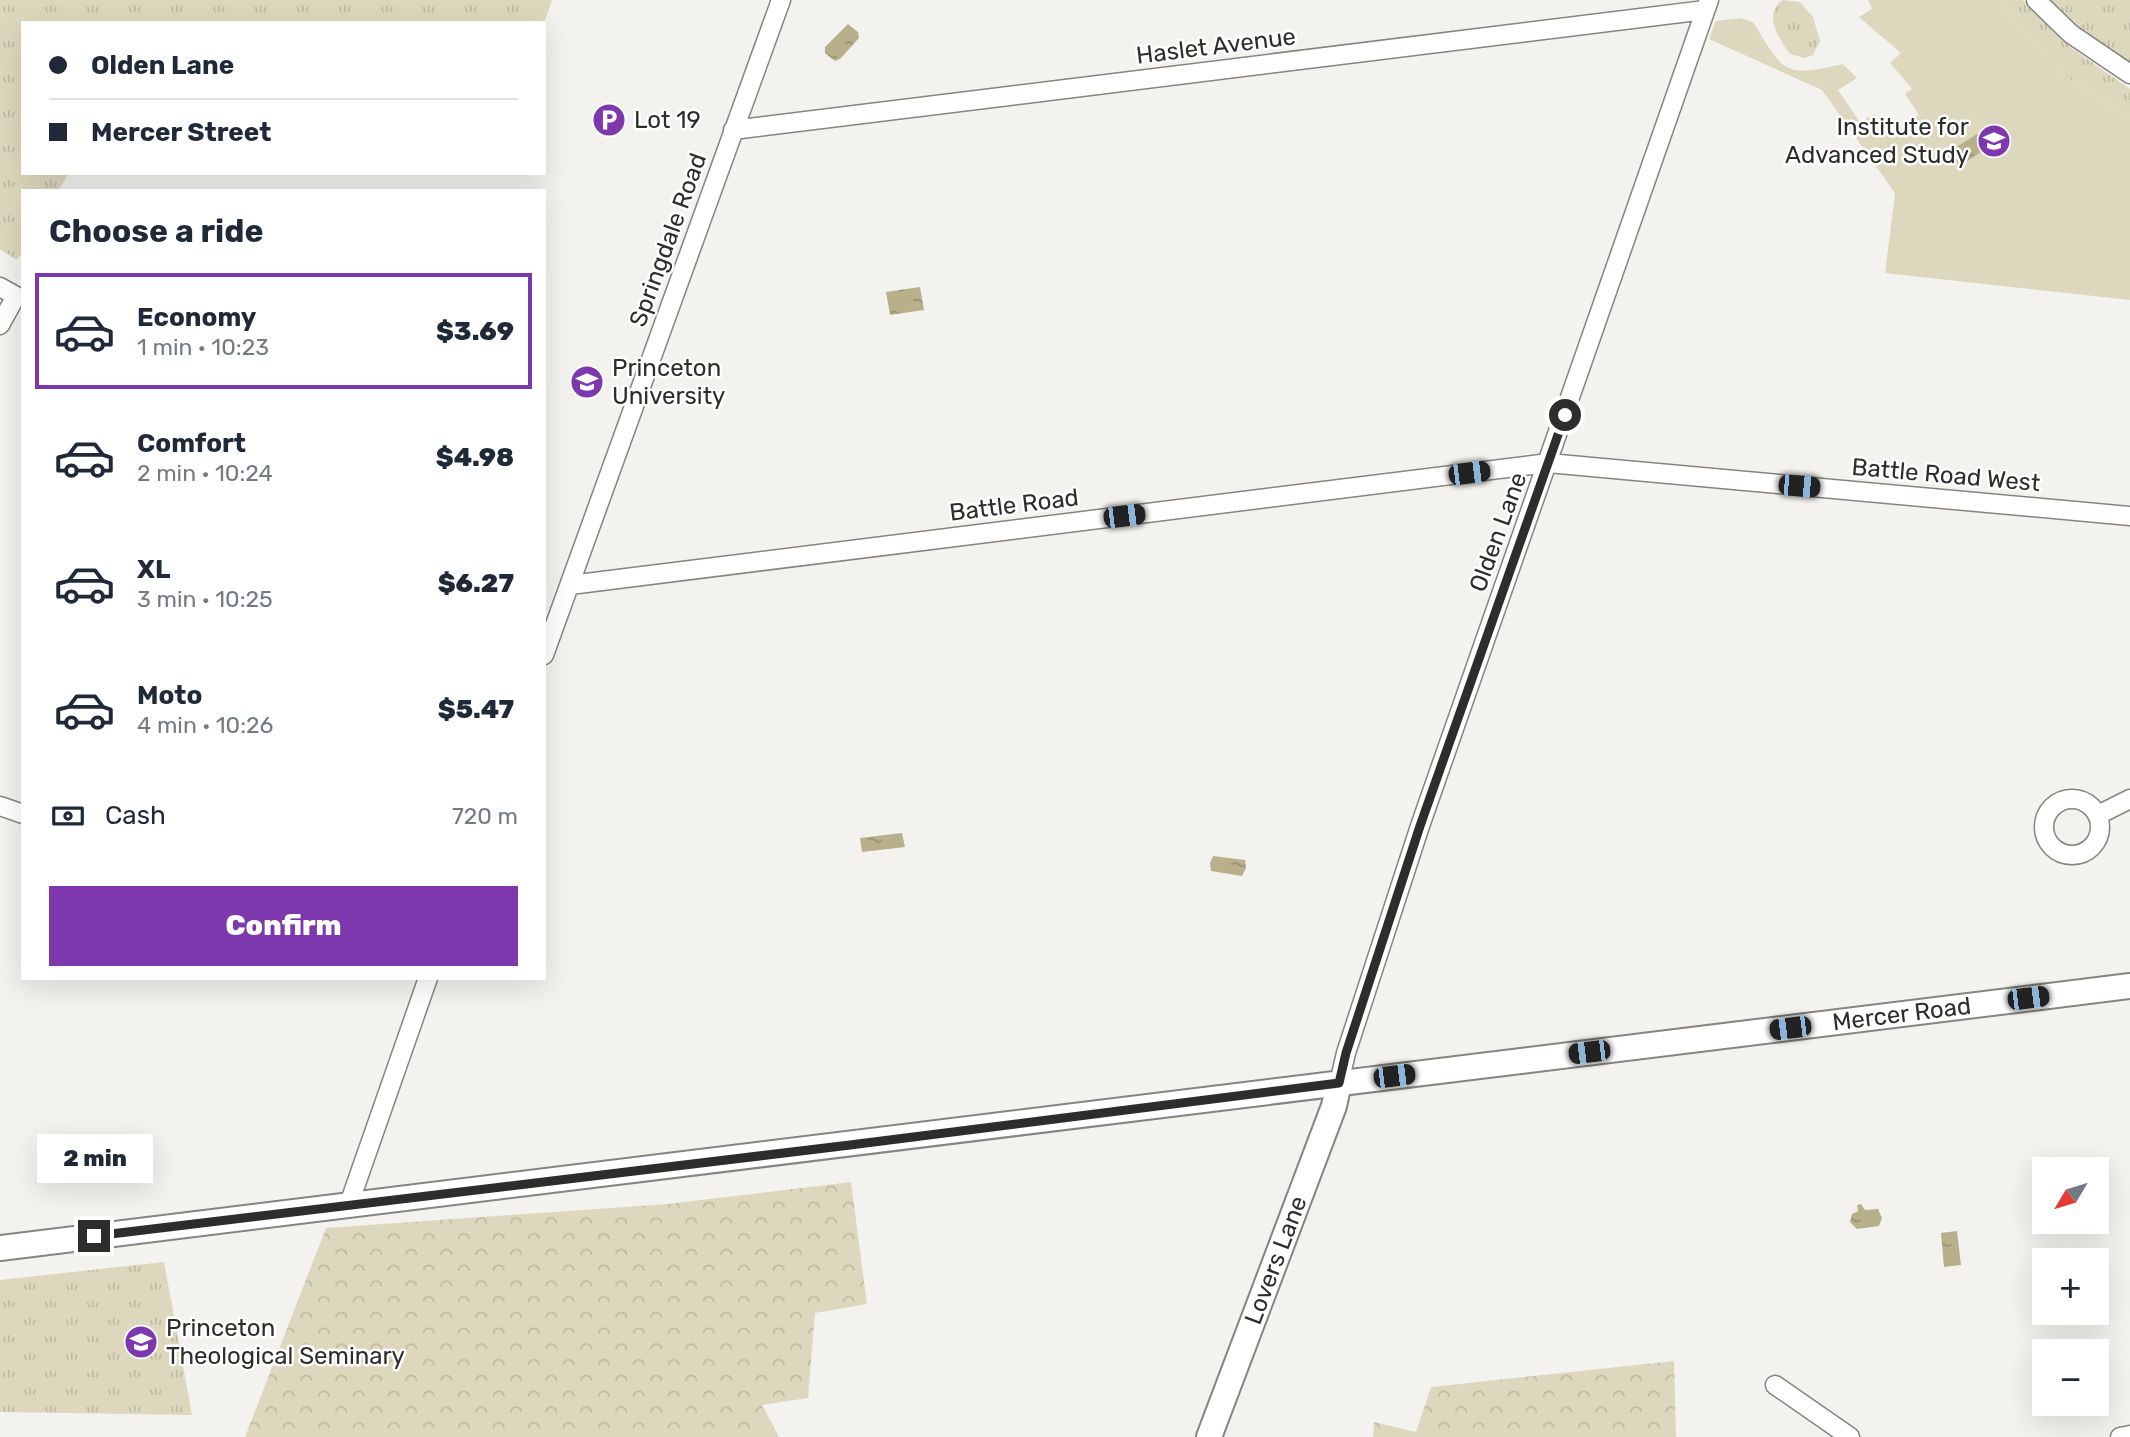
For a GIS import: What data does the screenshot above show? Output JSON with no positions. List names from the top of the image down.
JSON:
{
  "streets": {
    "main road": ["Mercer Road", "Lovers Lane"],
    "street": [
      "Haslet Avenue",
      "Springdale Road",
      "Battle Road West",
      "Battle Road",
      "Olden Lane"
    ]
  },
  "crossings": [
    ["Haslet Avenue", "Springdale Road"],
    ["Haslet Avenue", "Olden Lane"],
    ["Springdale Road", "Battle Road"],
    ["Battle Road West", "Battle Road"],
    ["Battle Road West", "Olden Lane"],
    ["Battle Road", "Olden Lane"],
    ["Olden Lane", "Mercer Road"],
    ["Olden Lane", "Lovers Lane"],
    ["Mercer Road", "Lovers Lane"]
  ],
  "places": {
    "parking": ["Lot 19"],
    "school or university": ["Institute for Advanced Study", "Princeton University", "Princeton Theological Seminary"]
  },
  "north": "bottom left",
  "page": {
    "banner": ["Olden Lane", "Mercer Street"],
    "heading": "Choose a ride",
    "list": [
      {
        "name": "Economy",
        "note": "1 min · 10:23",
        "value": "$3.69"
      },
      {
        "name": "Comfort",
        "note": "2 min · 10:24",
        "value": "$4.98"
      },
      {
        "name": "XL",
        "note": "3 min · 10:25",
        "value": "$6.27"
      },
      {
        "name": "Moto",
        "note": "4 min · 10:26",
        "value": "$5.47"
      }
    ],
    "pay": ["Cash", "720 m"],
    "buttons": "Confirm",
    "bubble": "2 min",
    "map_buttons": ["+", "−"]
  }
}
